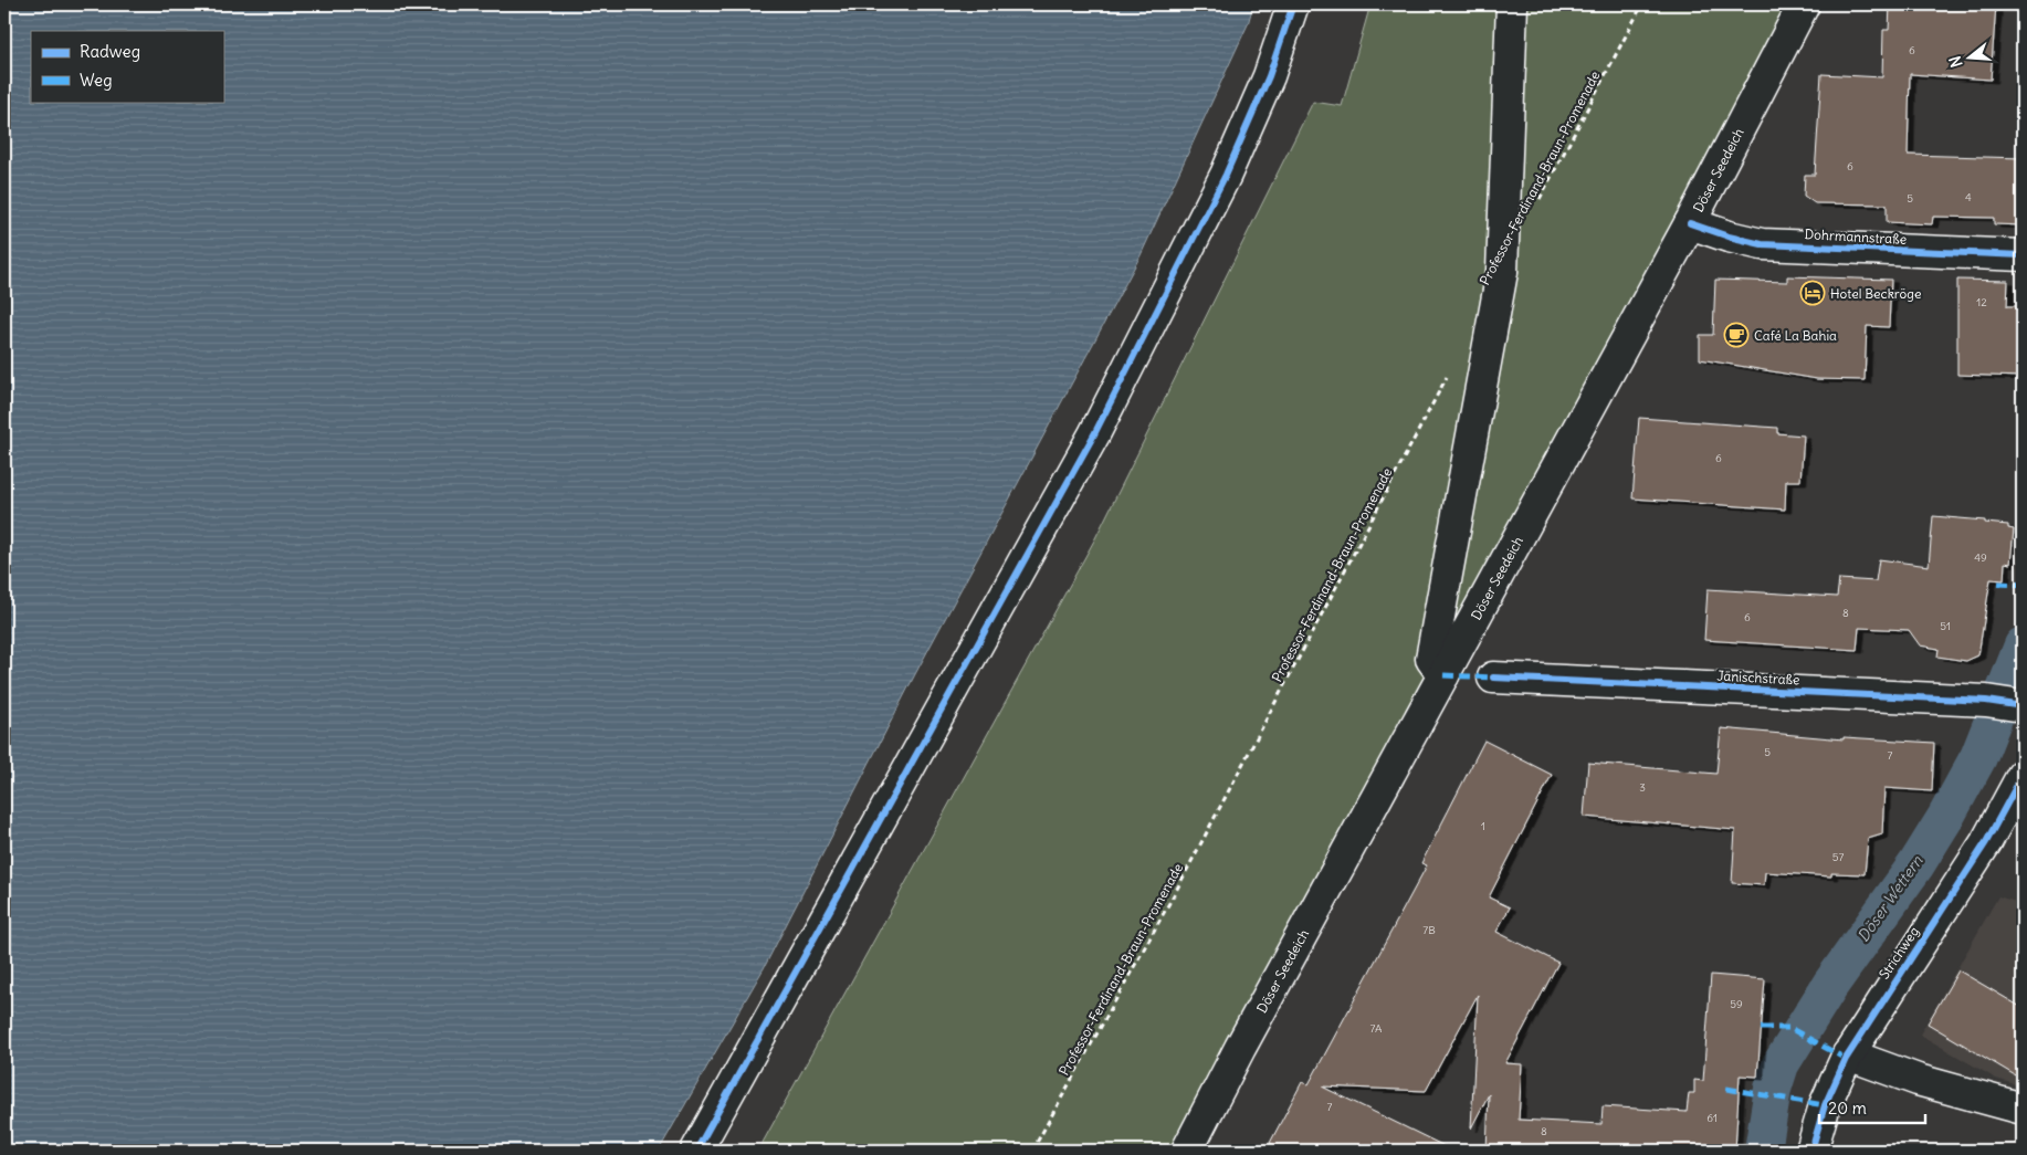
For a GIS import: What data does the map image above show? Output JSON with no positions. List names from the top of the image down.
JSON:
{
  "streets": {
    "street": [
      "Döser Seedeich",
      "Dohrmannstraße",
      "Jänischstraße",
      "Strichweg"
    ],
    "path": ["Professor-Ferdinand-Braun-Promenade"]
  },
  "crossings": [
    ["Döser Seedeich", "Dohrmannstraße"]
  ],
  "water": ["Döser Wettern"],
  "places": {
    "hotel": ["Hotel Beckröge"],
    "cafe": ["Café La Bahia"]
  },
  "house_numbers": [
    "6",
    "6",
    "4",
    "5",
    "12",
    "6",
    "49",
    "8",
    "6",
    "51",
    "5",
    "7",
    "3",
    "1",
    "57",
    "7B",
    "59",
    "7A",
    "7",
    "61",
    "8"
  ],
  "legend": ["Radweg", "Weg"],
  "scale_bar": "20 m",
  "north": "left"
}
